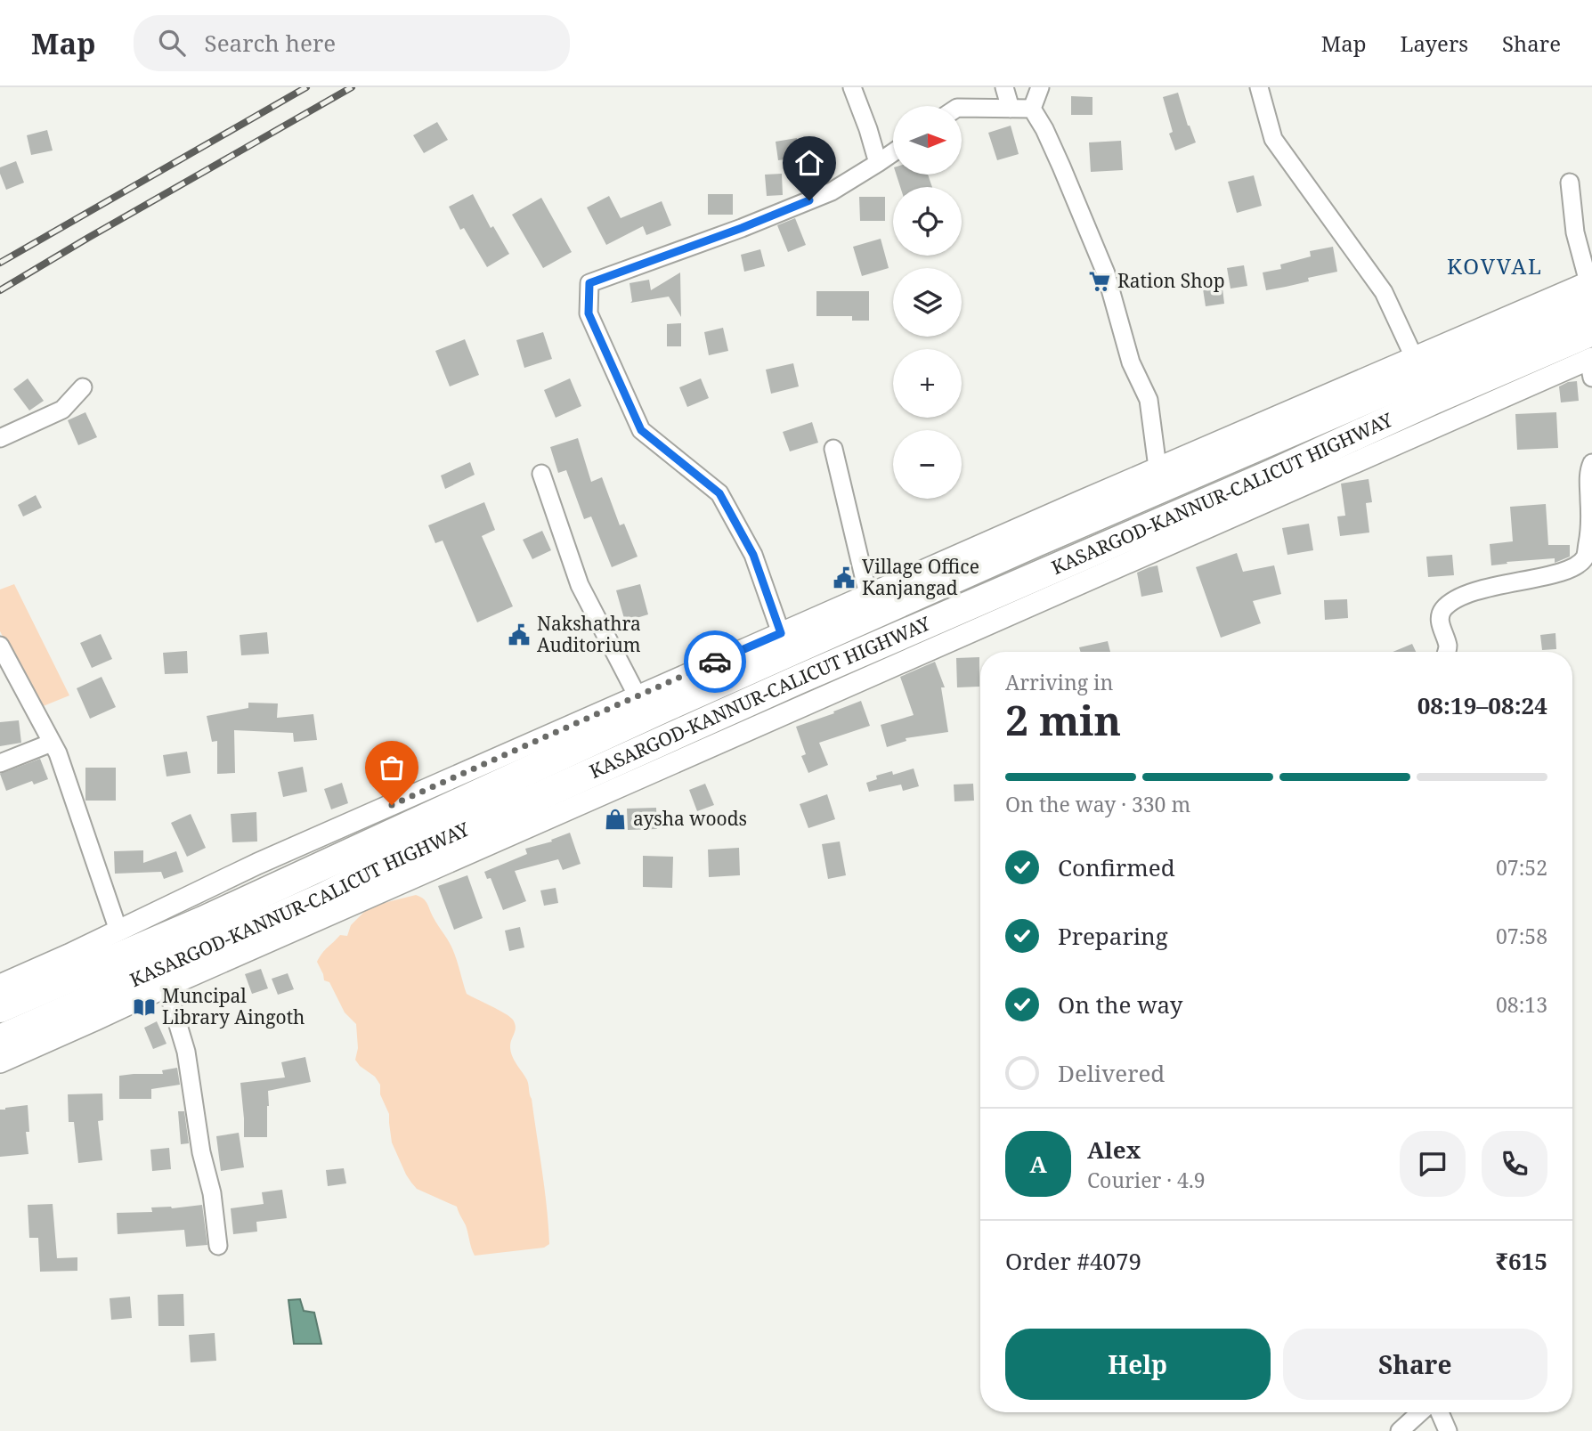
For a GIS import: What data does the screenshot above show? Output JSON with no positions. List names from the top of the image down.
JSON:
{
  "streets": {
    "highway": ["KASARGOD-KANNUR-CALICUT HIGHWAY"]
  },
  "districts": ["KOVVAL"],
  "places": {
    "supermarket": ["Ration Shop"],
    "public building": ["Village Office Kanjangad", "Nakshathra Auditorium"],
    "shop": ["aysha woods"],
    "library": ["Muncipal Library Aingoth"]
  },
  "north": "right",
  "page": {
    "header": "Map",
    "search": "Search here",
    "nav": ["Map", "Layers", "Share"],
    "map_buttons": ["+", "−"],
    "heading": ["2 min", "Arriving in", "08:19–08:24"],
    "panel": [
      "Alex",
      "Courier · 4.9",
      "Order #4079",
      "₹615"
    ],
    "bar": "On the way · 330 m",
    "list": [
      ["Confirmed", "07:52"],
      ["Preparing", "07:58"],
      ["On the way", "08:13"],
      "Delivered"
    ],
    "round": "A",
    "buttons": ["Help", "Share"]
  }
}
